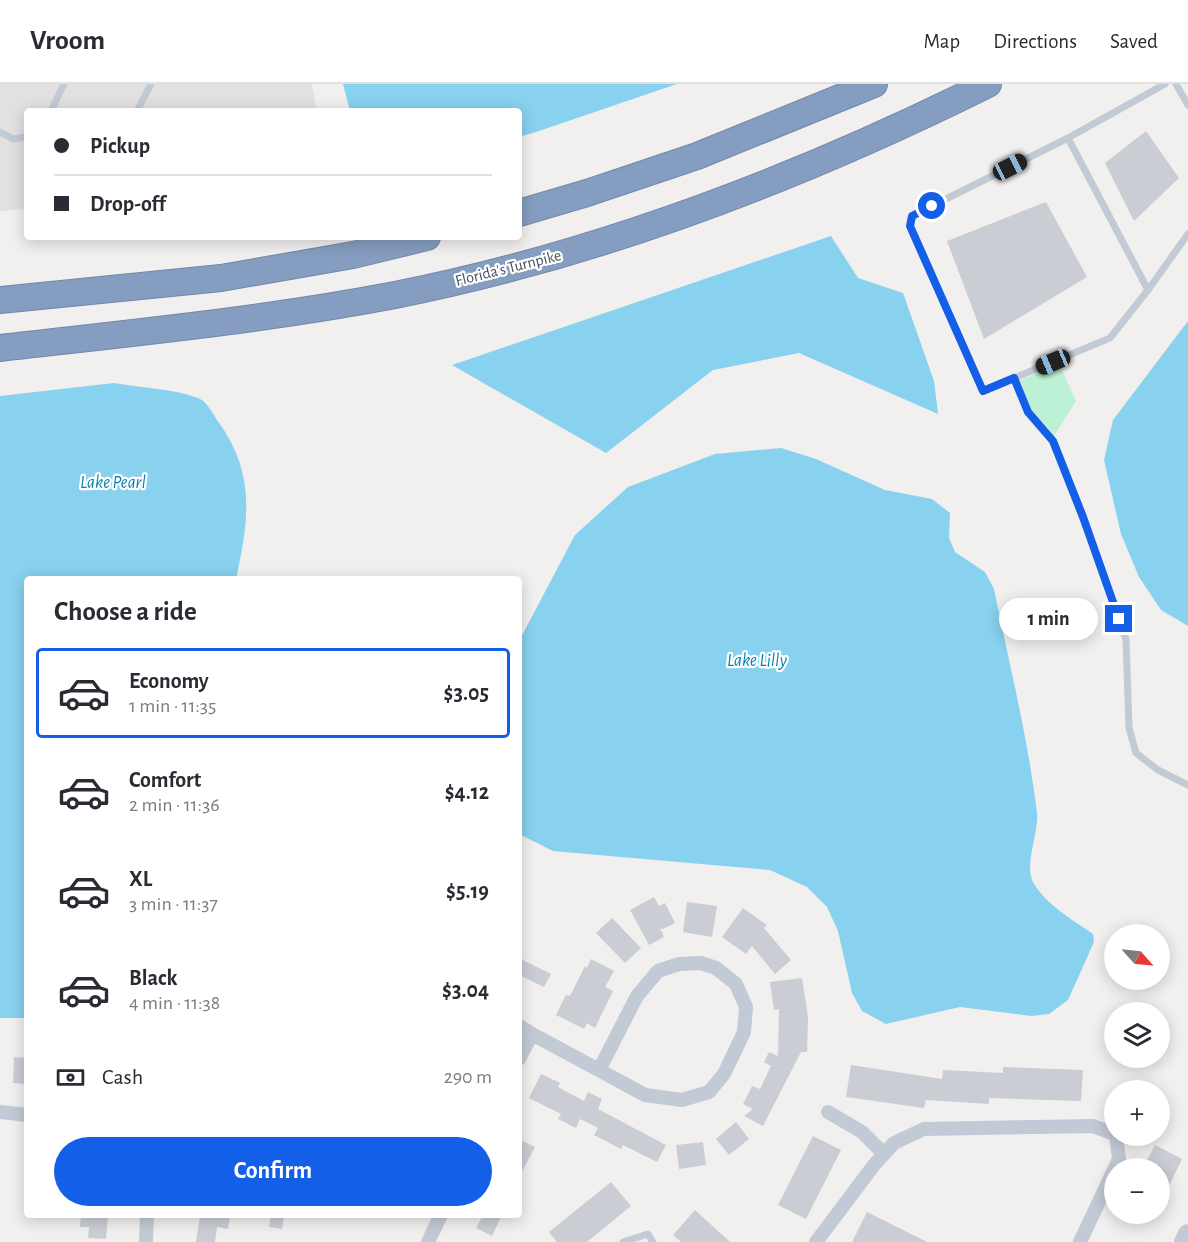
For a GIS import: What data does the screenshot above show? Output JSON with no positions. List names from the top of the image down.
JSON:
{
  "streets": {
    "highway": ["Florida's Turnpike"]
  },
  "water": ["Lake Pearl", "Lake Lilly"],
  "north": "bottom right",
  "page": {
    "header": "Vroom",
    "nav": ["Map", "Directions", "Saved"],
    "banner": ["Pickup", "Drop-off"],
    "heading": "Choose a ride",
    "bubble": "1 min",
    "list": [
      {
        "name": "Economy",
        "note": "1 min · 11:35",
        "value": "$3.05"
      },
      {
        "name": "Comfort",
        "note": "2 min · 11:36",
        "value": "$4.12"
      },
      {
        "name": "XL",
        "note": "3 min · 11:37",
        "value": "$5.19"
      },
      {
        "name": "Black",
        "note": "4 min · 11:38",
        "value": "$3.04"
      }
    ],
    "map_buttons": ["+", "−"],
    "pay": ["Cash", "290 m"],
    "buttons": "Confirm"
  }
}
